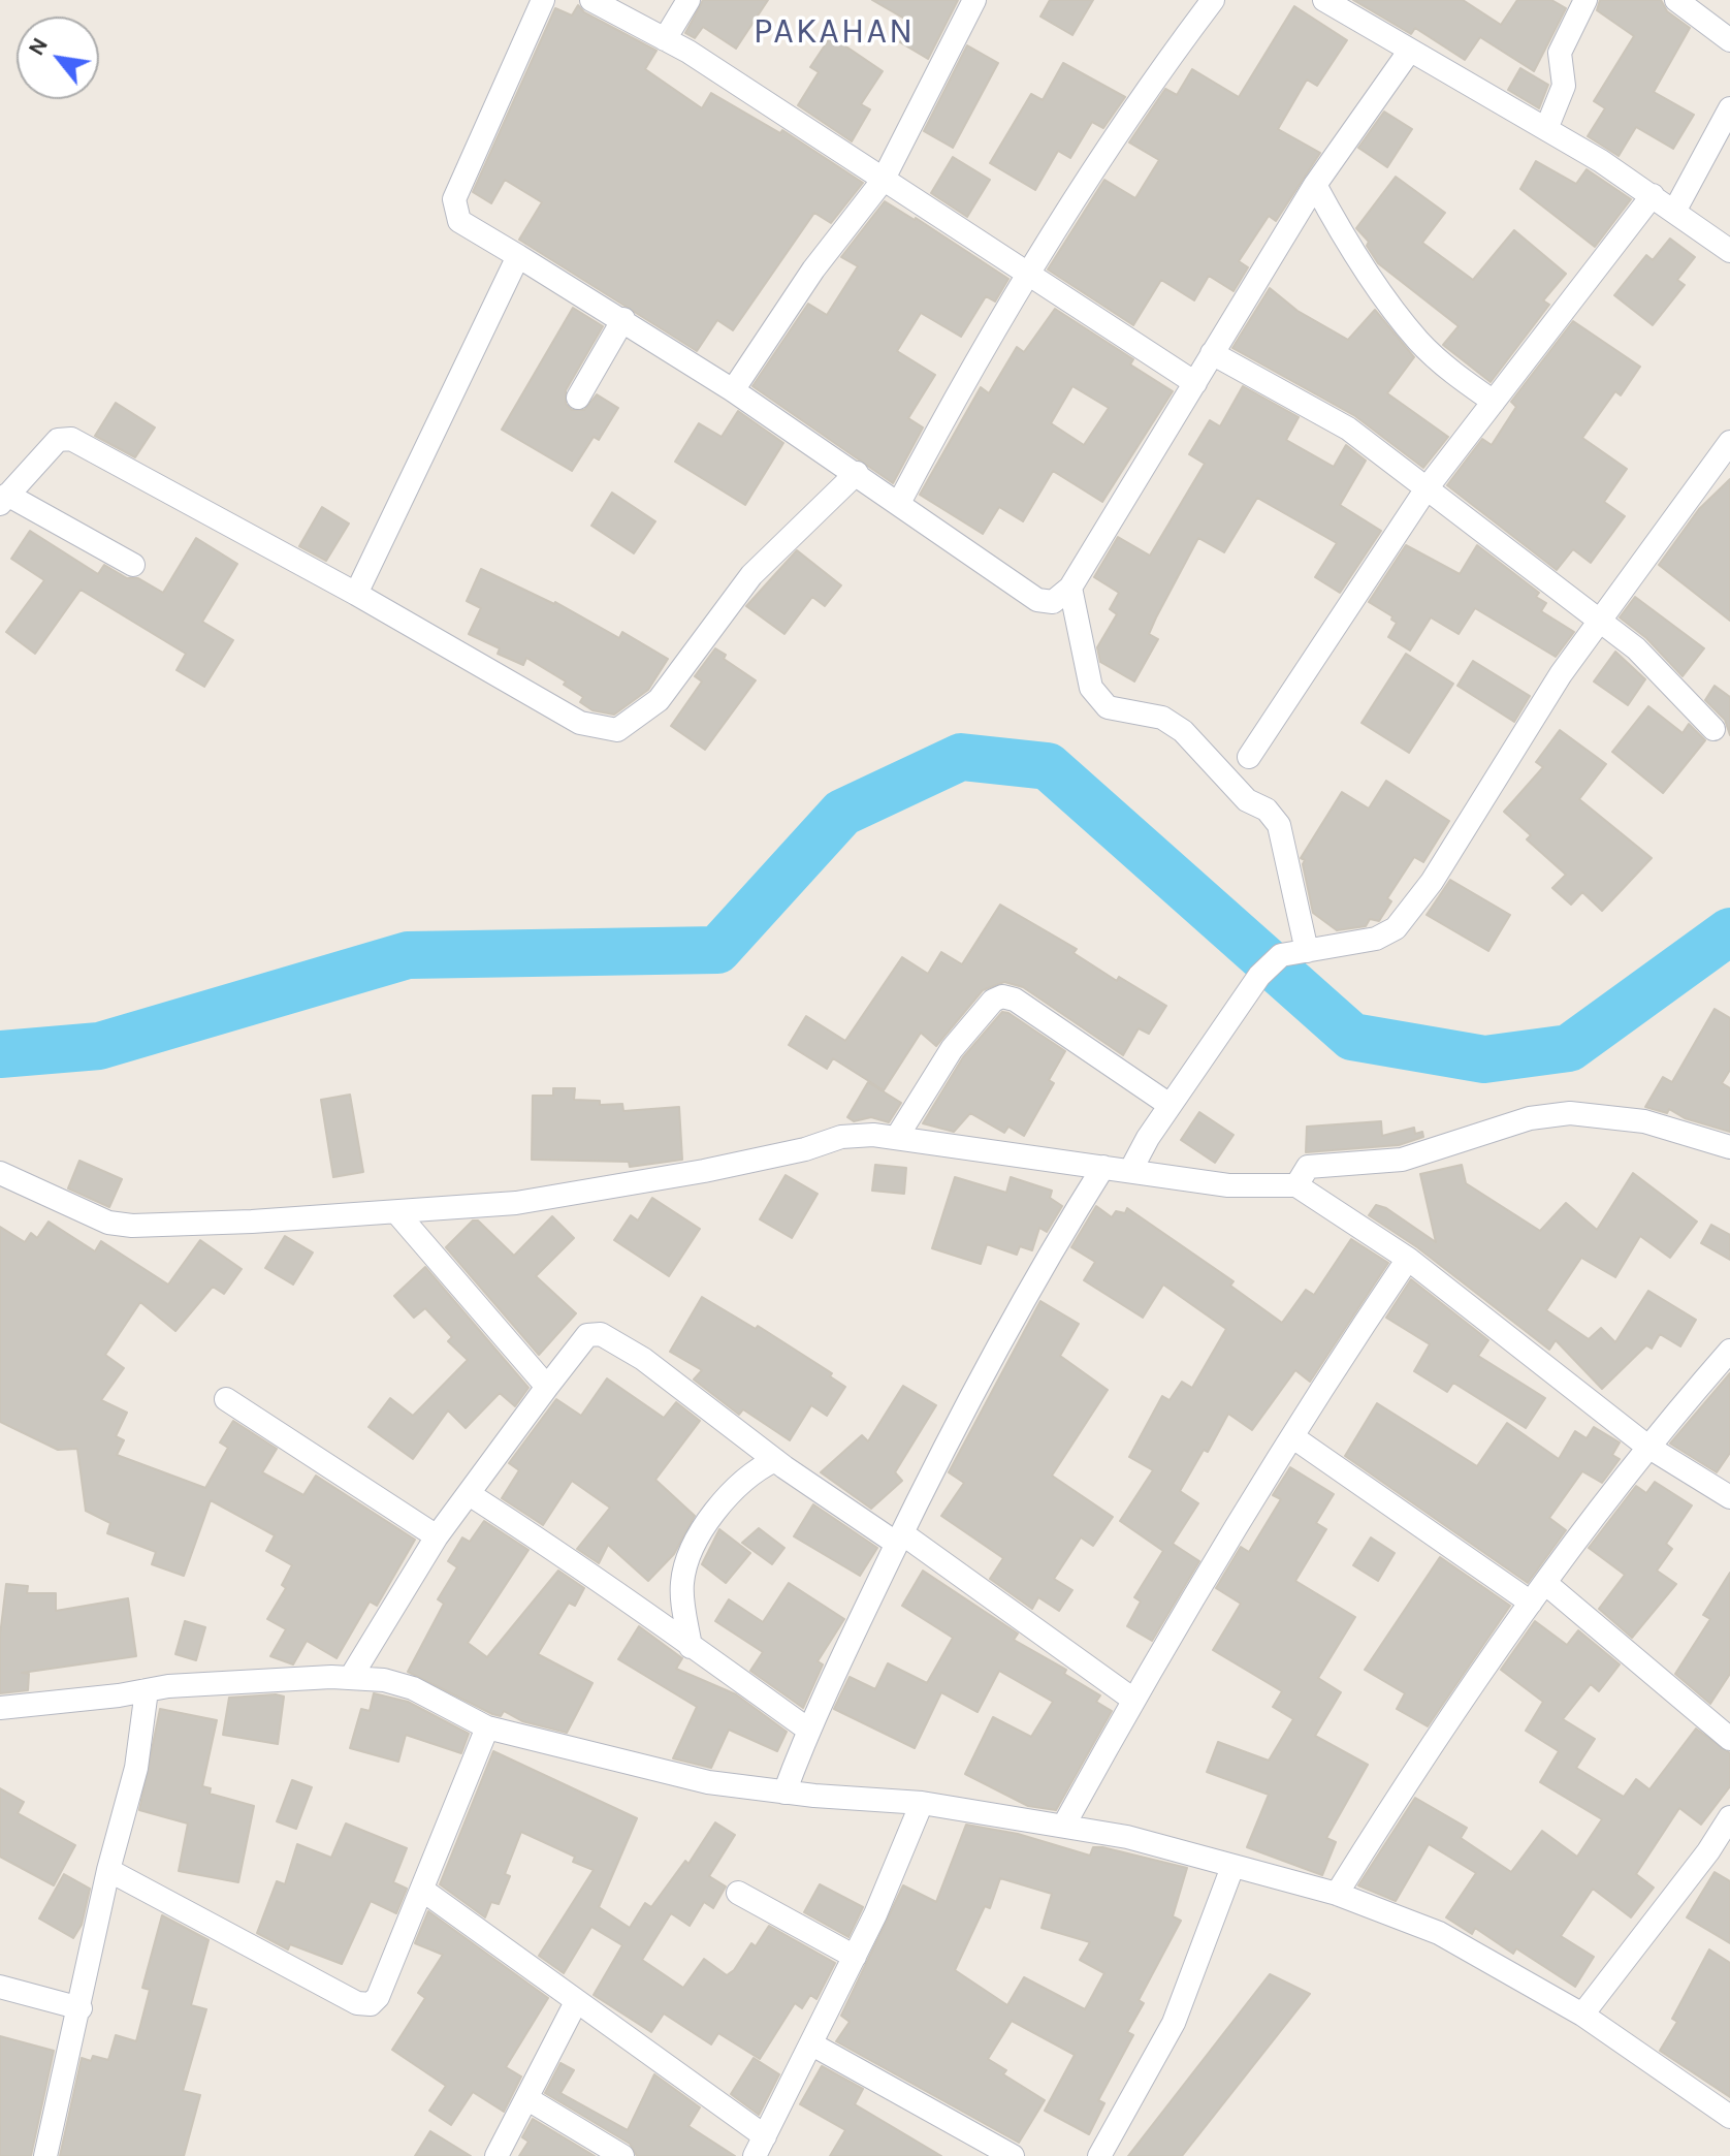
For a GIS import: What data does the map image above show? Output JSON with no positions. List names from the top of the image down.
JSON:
{
  "districts": ["PAKAHAN"],
  "north": "top left"
}
